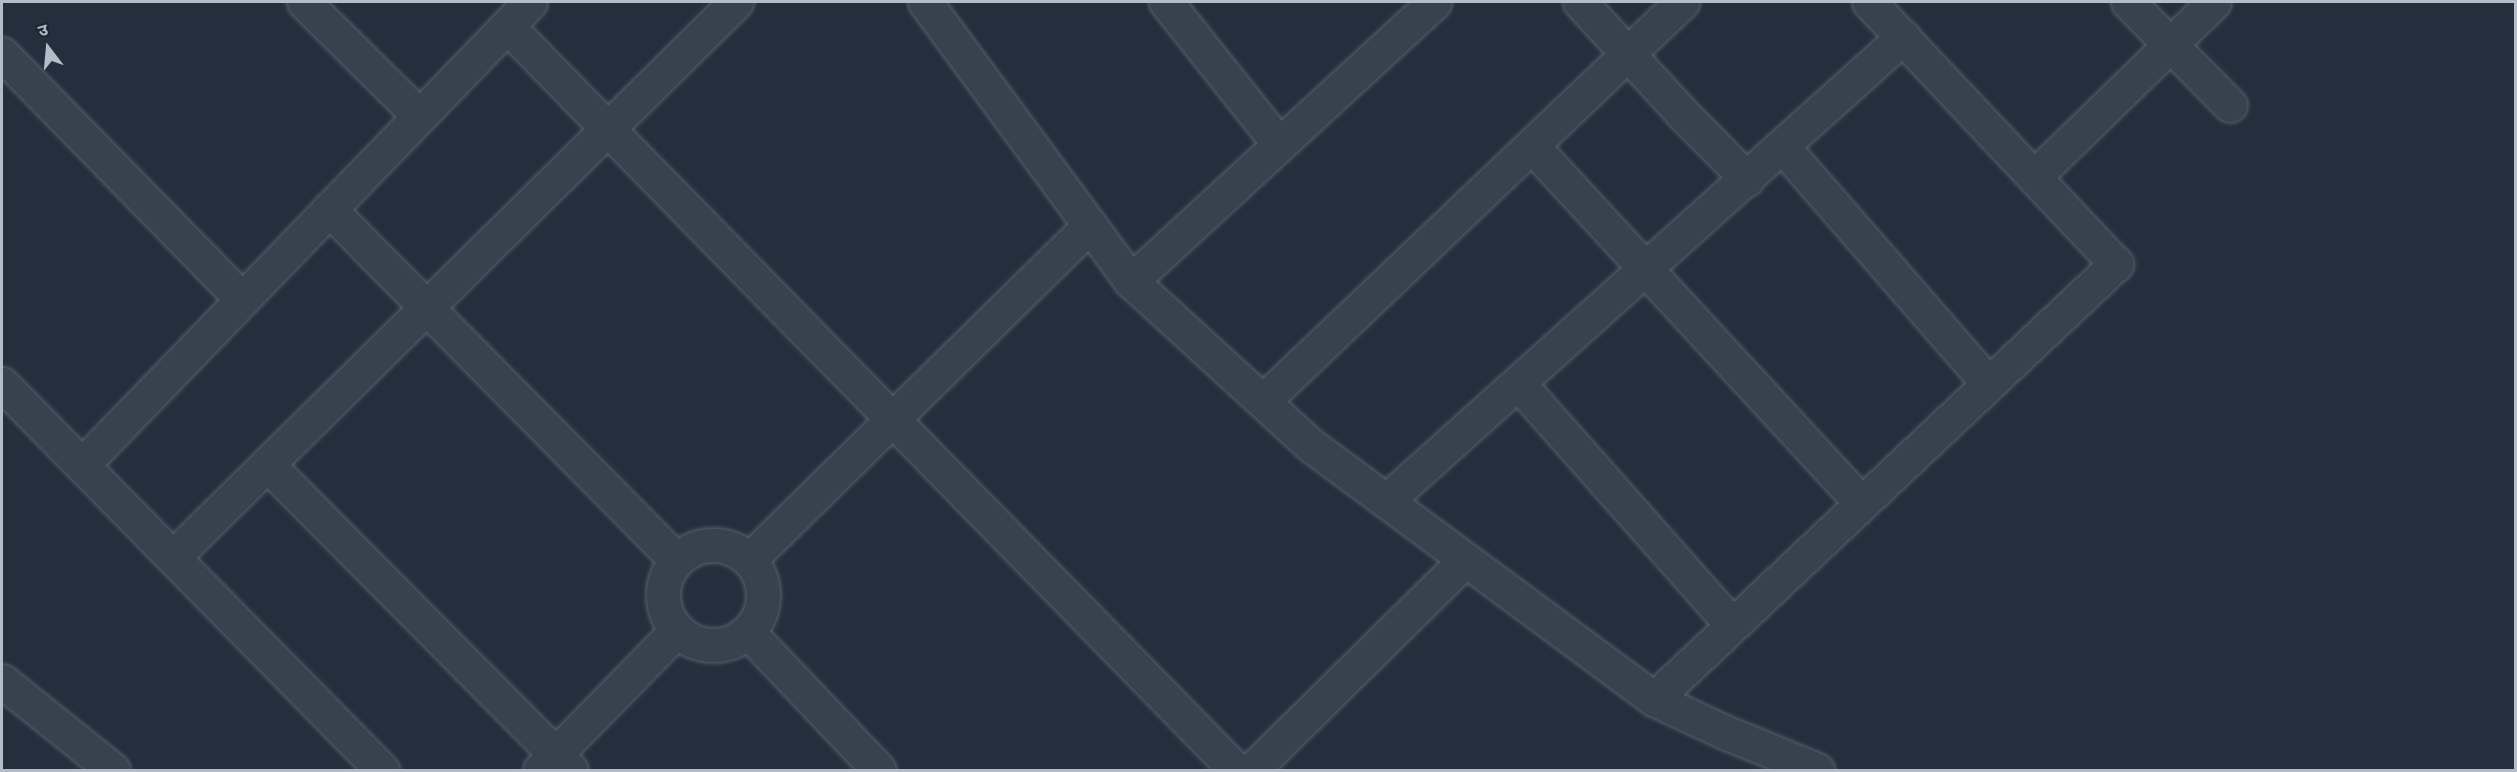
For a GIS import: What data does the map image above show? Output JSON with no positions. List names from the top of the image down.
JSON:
{
  "north": "top"
}
